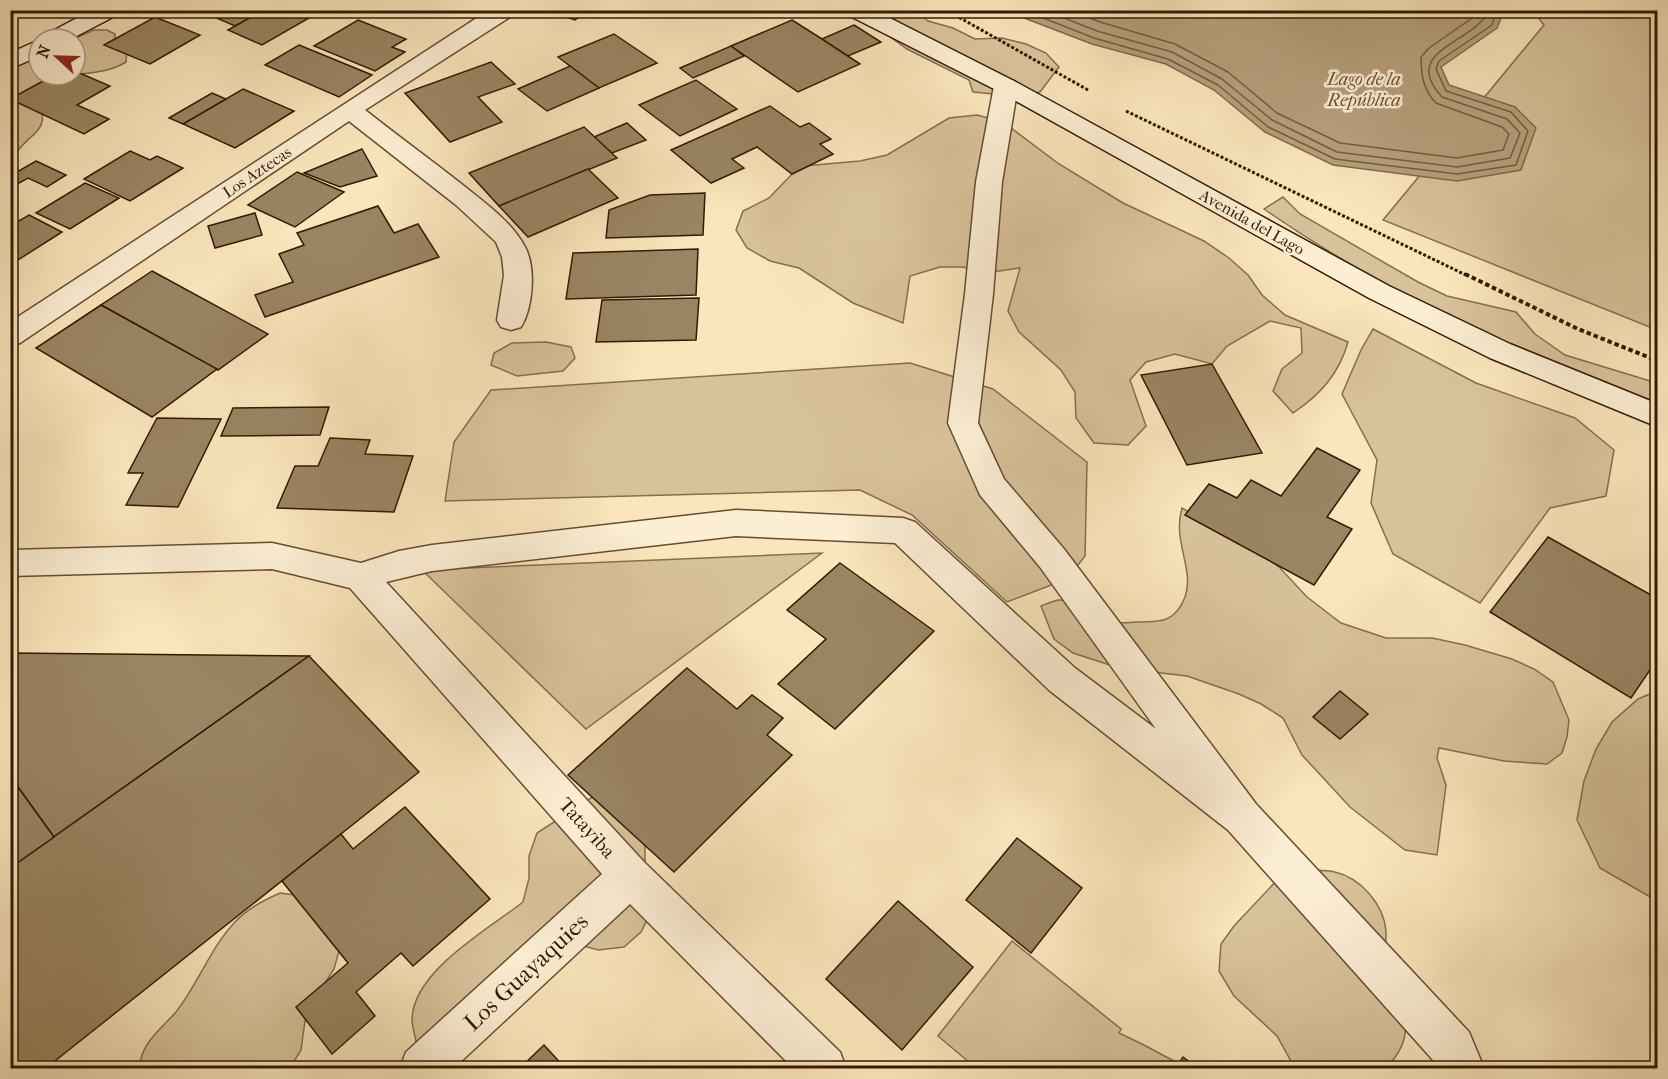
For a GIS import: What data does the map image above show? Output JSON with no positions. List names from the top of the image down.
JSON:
{
  "streets": {
    "street": [
      "Los Aztecas",
      "Avenida del Lago",
      "Tatayiba",
      "Los Guayaquies"
    ]
  },
  "crossings": [
    ["Tatayiba", "Los Guayaquies"]
  ],
  "water": ["Lago de la República"],
  "north": "left"
}
